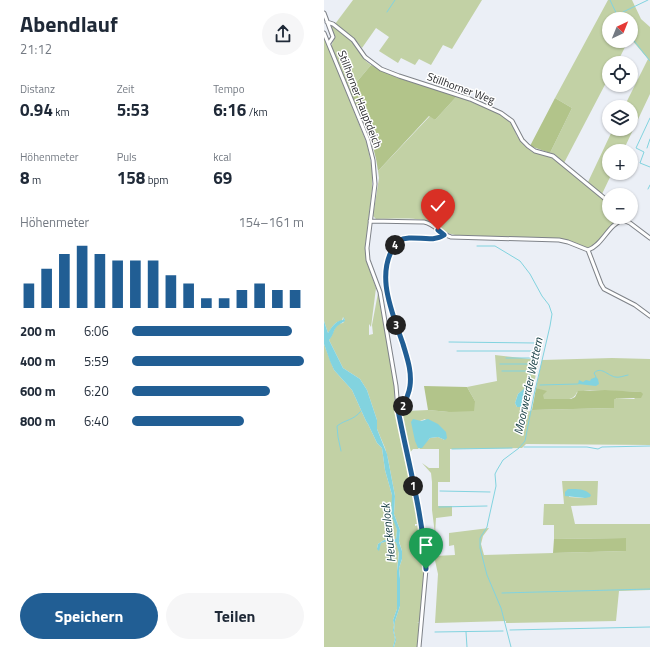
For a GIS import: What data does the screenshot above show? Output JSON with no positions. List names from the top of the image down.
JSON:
{
  "streets": {
    "street": ["Stillhorner Weg", "Stillhorner Hauptdeich"]
  },
  "water": ["Moorwerder Wettern", "Heuckenlock"],
  "north": "top right",
  "page": {
    "heading": ["Abendlauf", "21:12"],
    "map_buttons": ["+", "−"],
    "stats": [
      ["Distanz", "0.94 km"],
      ["Zeit", "5:53"],
      ["Tempo", "6:16 /km"],
      ["Höhenmeter", "8 m"],
      ["Puls", "158 bpm"],
      ["kcal", "69"]
    ],
    "chart": ["Höhenmeter", "154–161 m"],
    "pins": [
      "4",
      "3",
      "2",
      "1"
    ],
    "list": [
      {
        "name": "200 m",
        "note": "6:06"
      },
      {
        "name": "400 m",
        "note": "5:59"
      },
      {
        "name": "600 m",
        "note": "6:20"
      },
      {
        "name": "800 m",
        "note": "6:40"
      }
    ],
    "buttons": ["Speichern", "Teilen"]
  }
}
